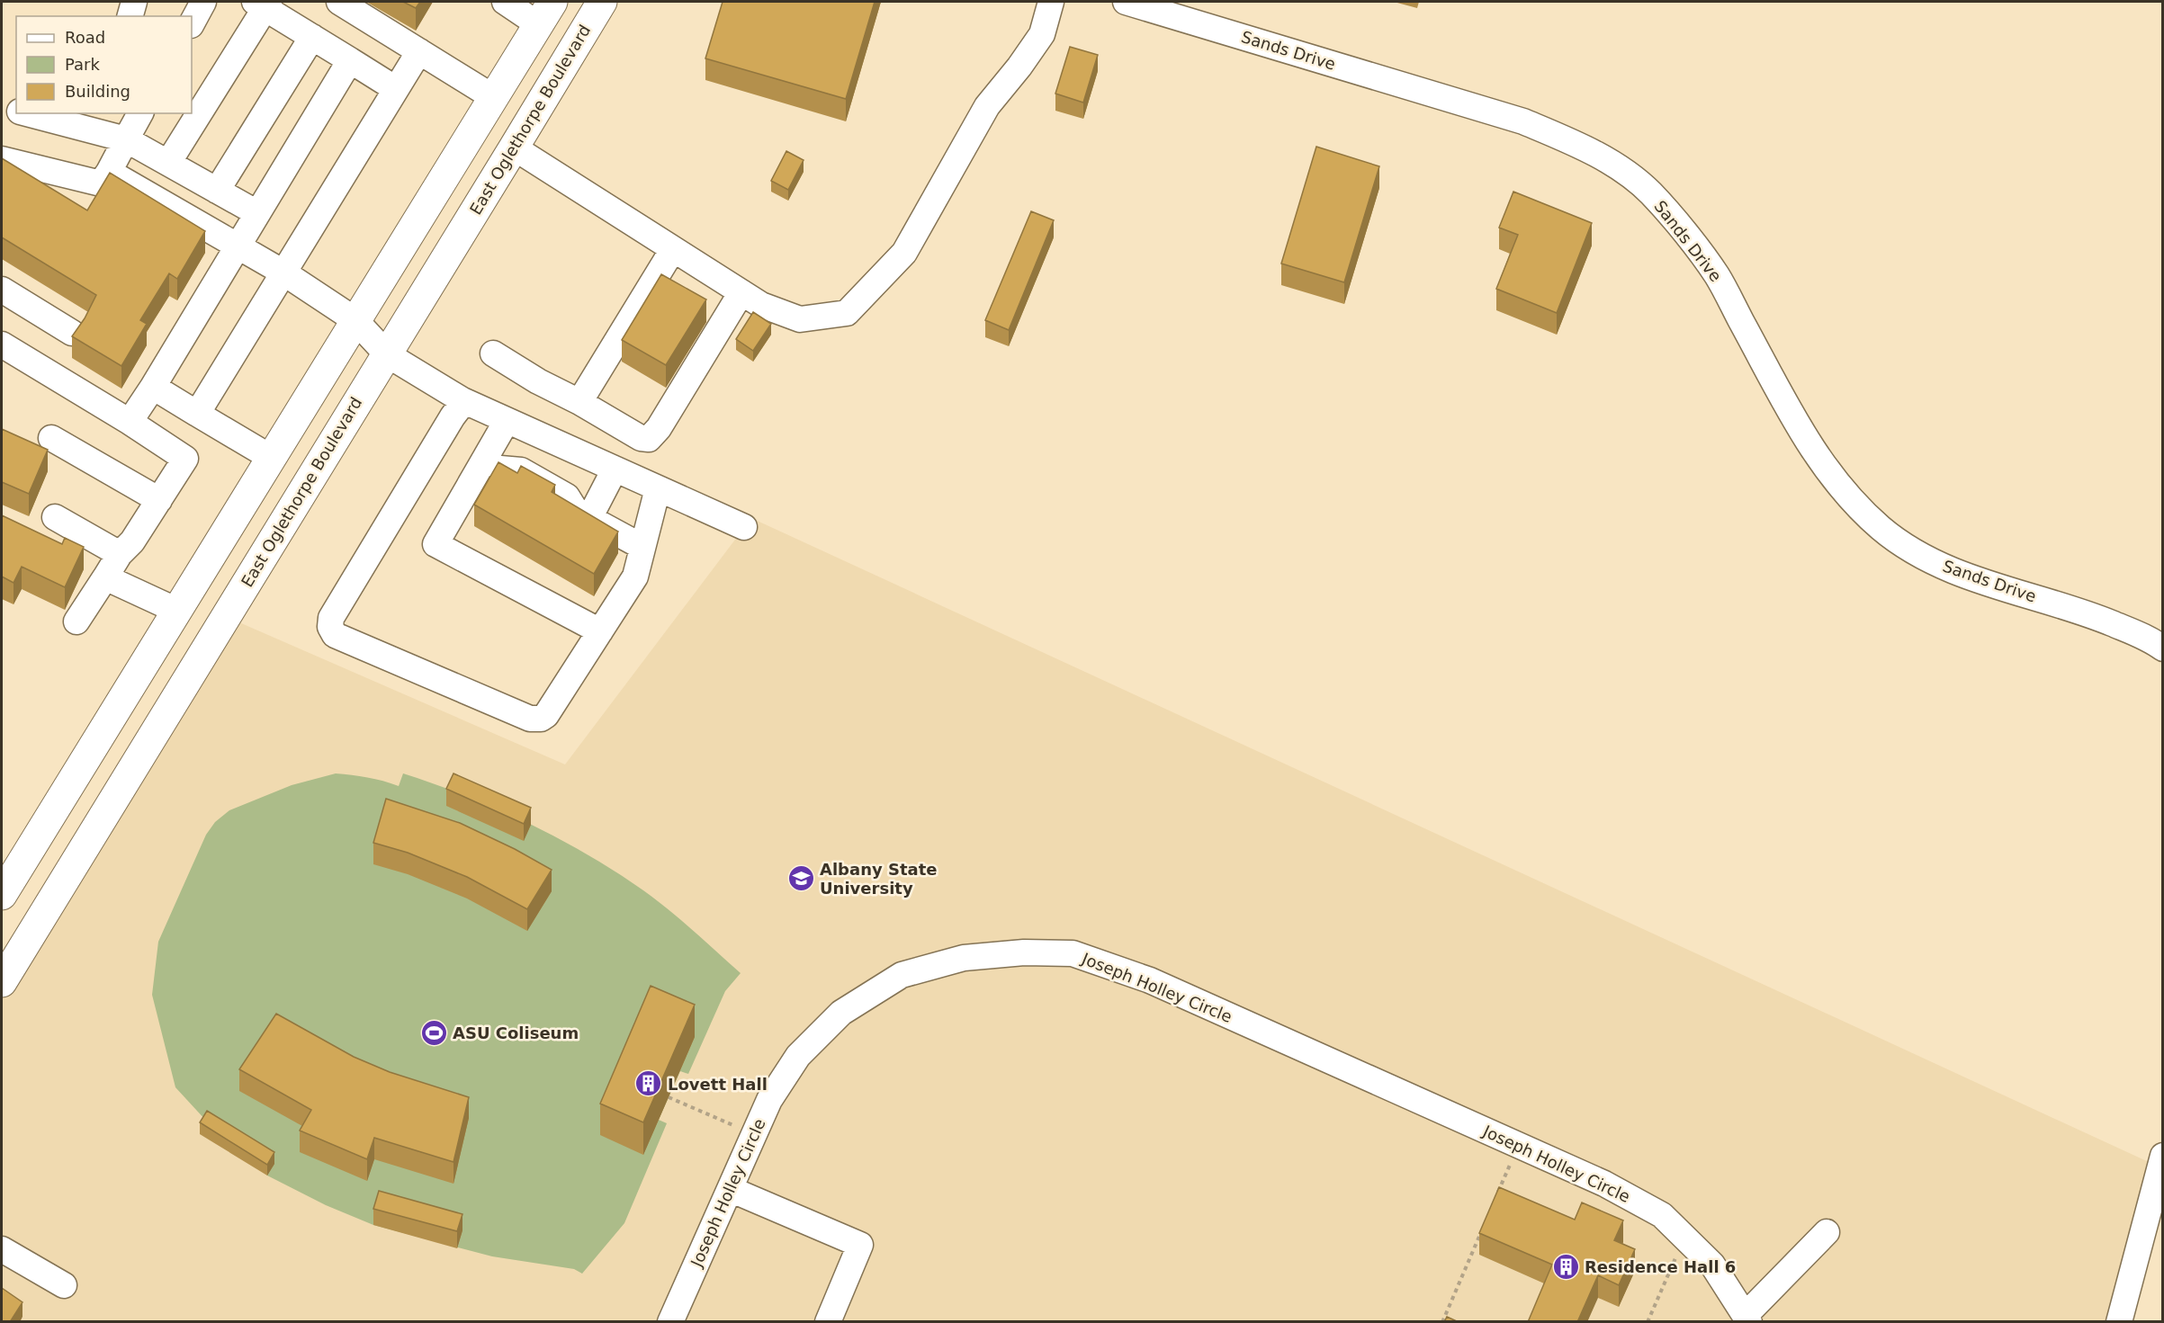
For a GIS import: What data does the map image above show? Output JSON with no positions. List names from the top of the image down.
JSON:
{
  "streets": {
    "main road": ["East Oglethorpe Boulevard"],
    "street": ["Sands Drive", "Joseph Holley Circle"]
  },
  "places": {
    "school or university": ["Albany State University"],
    "sports": ["ASU Coliseum"],
    "building": ["Lovett Hall", "Residence Hall 6"]
  },
  "legend": ["Road", "Park", "Building"]
}
